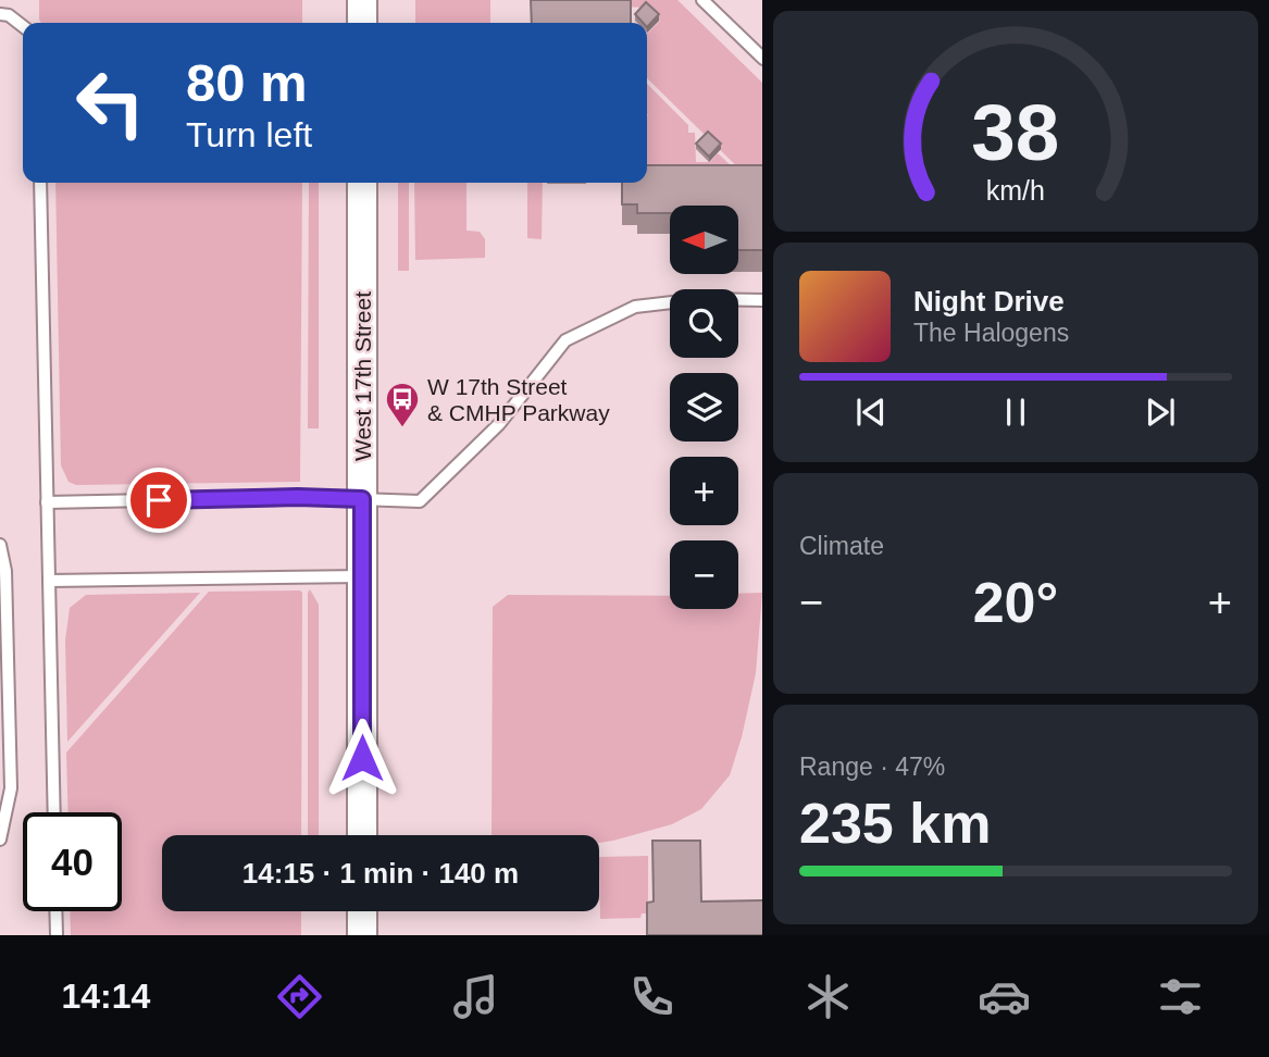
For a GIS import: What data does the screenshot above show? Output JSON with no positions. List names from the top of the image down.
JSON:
{
  "streets": {
    "street": ["West 17th Street"]
  },
  "places": {
    "bus stop": ["W 17th Street & CMHP Parkway"]
  },
  "north": "left",
  "page": {
    "turn": ["80 m", "Turn left"],
    "map_buttons": ["+", "−"],
    "song": ["Night Drive", "The Halogens"],
    "tile": [
      "Climate",
      ["Range · 47%", "235 km"]
    ],
    "heat": ["−", "20°", "+"],
    "limit": "40",
    "trip": "14:15 · 1 min · 140 m",
    "tabs": "14:14",
    "gauge": ["38", "km/h"]
  }
}
